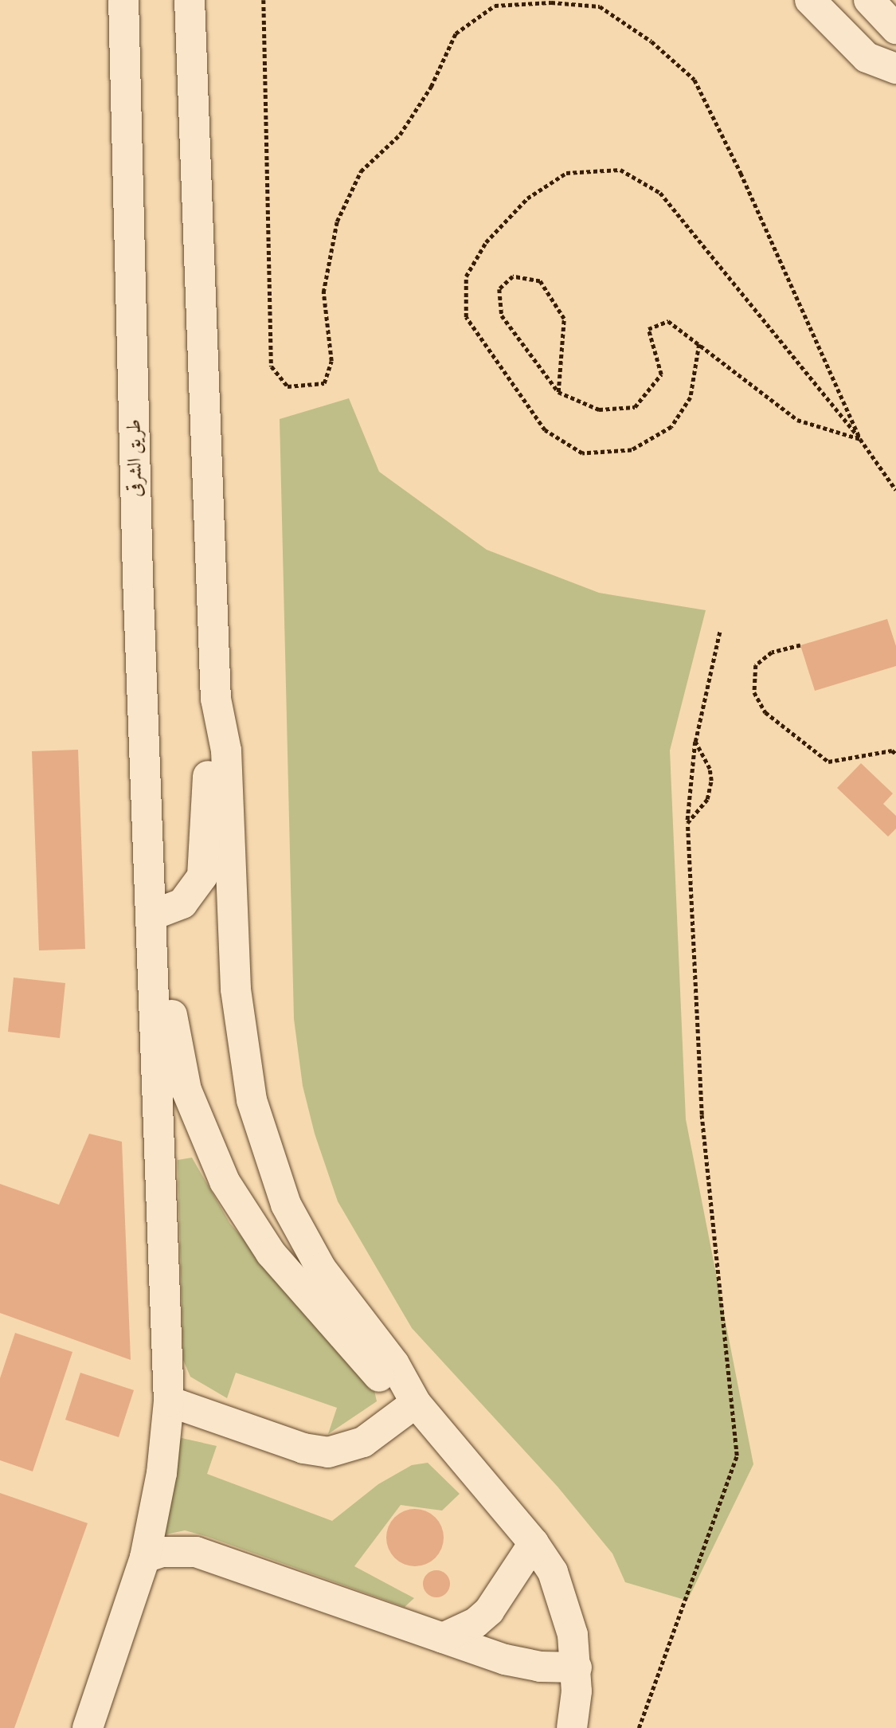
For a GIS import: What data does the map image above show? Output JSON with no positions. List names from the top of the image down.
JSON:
{
  "streets": {
    "street": ["طريق الشرقى"]
  }
}
